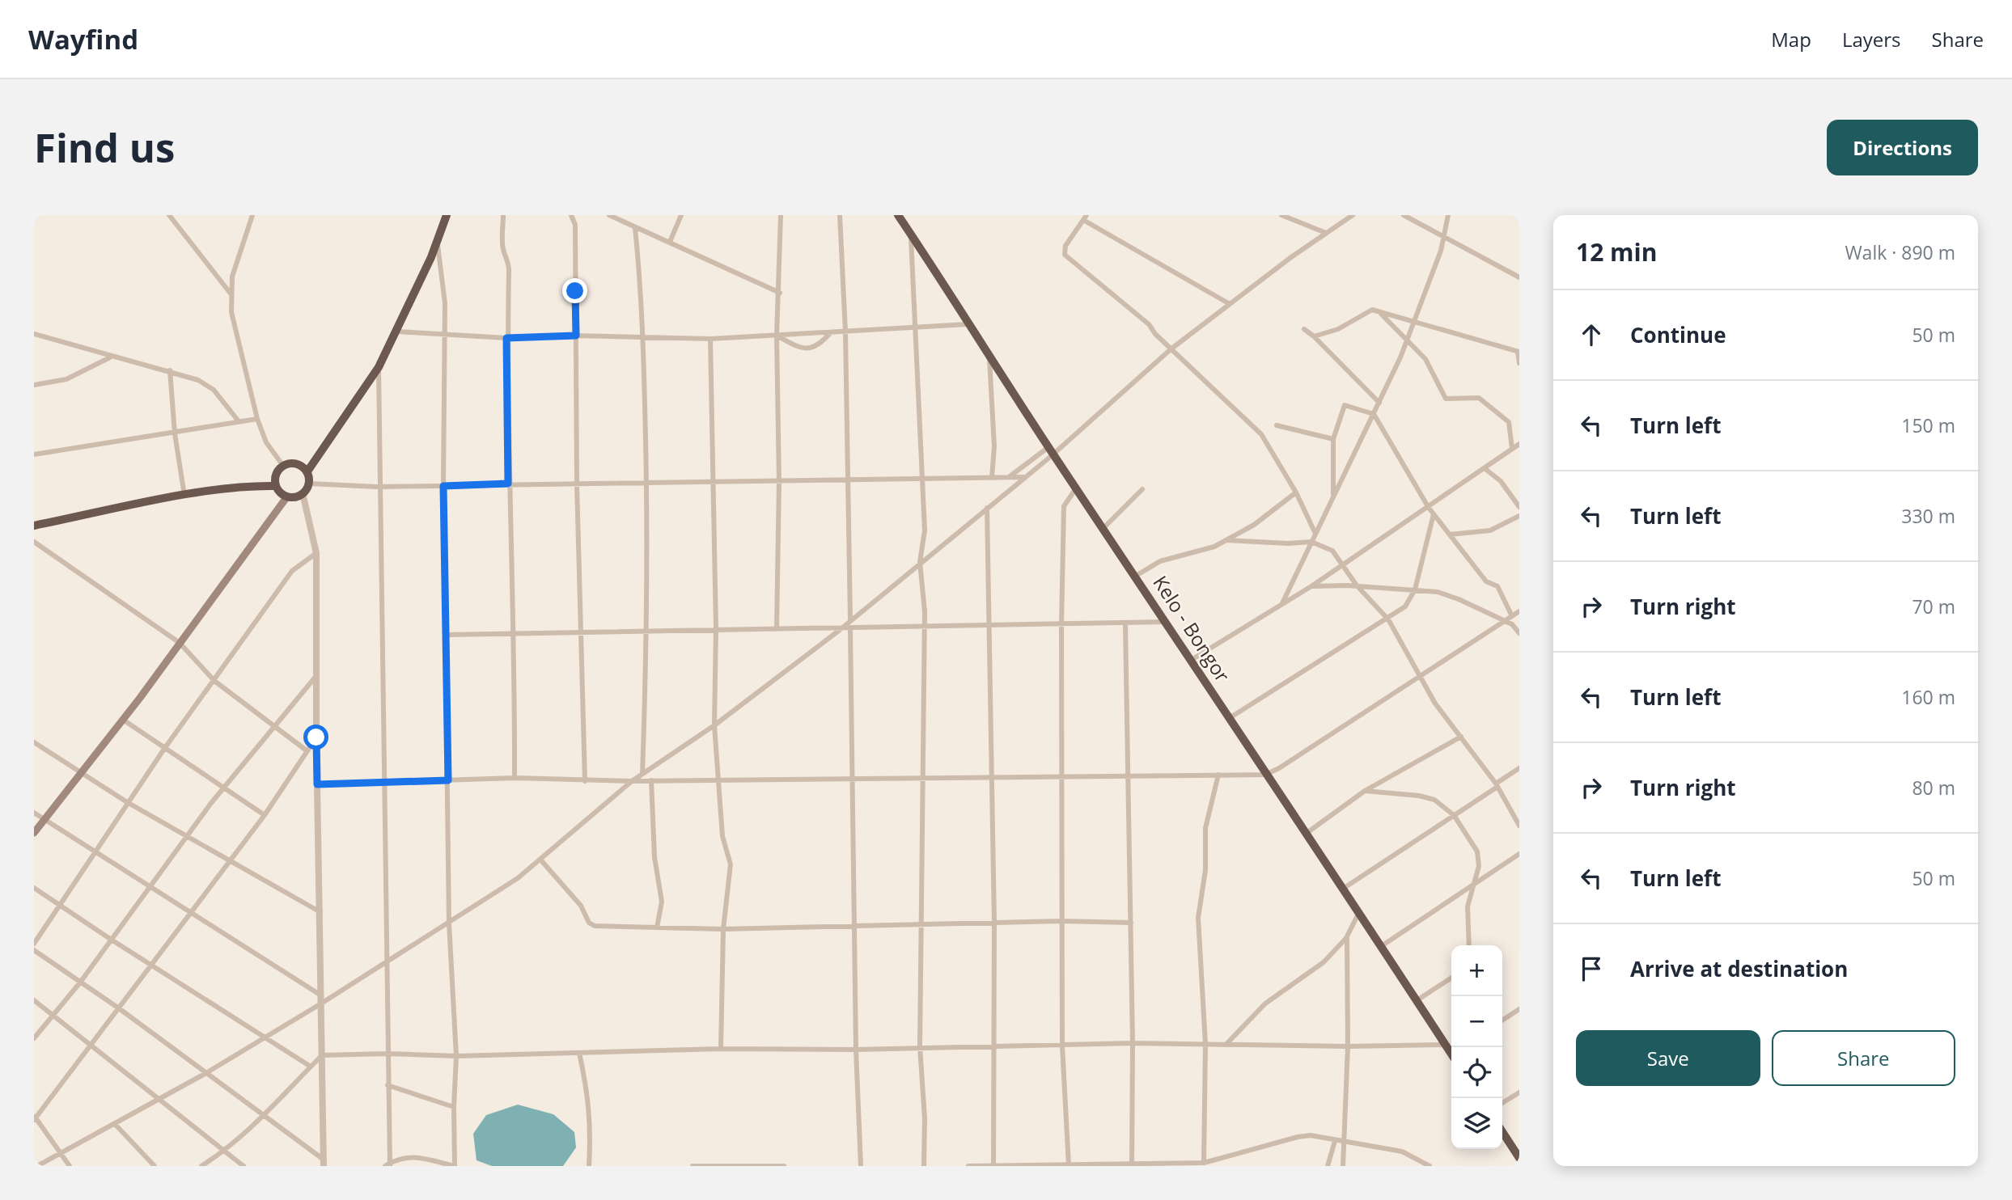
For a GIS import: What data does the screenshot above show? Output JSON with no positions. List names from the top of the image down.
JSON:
{
  "streets": {
    "highway": ["Kelo - Bongor"]
  },
  "page": {
    "header": "Wayfind",
    "nav": ["Map", "Layers", "Share"],
    "buttons": [
      "Directions",
      ["Save", "Share"]
    ],
    "title": "Find us",
    "heading": ["12 min", "Walk · 890 m"],
    "list": [
      ["Continue", "50 m"],
      ["Turn left", "150 m"],
      ["Turn left", "330 m"],
      ["Turn right", "70 m"],
      ["Turn left", "160 m"],
      ["Turn right", "80 m"],
      ["Turn left", "50 m"],
      "Arrive at destination"
    ],
    "map_buttons": ["+", "−"]
  }
}
